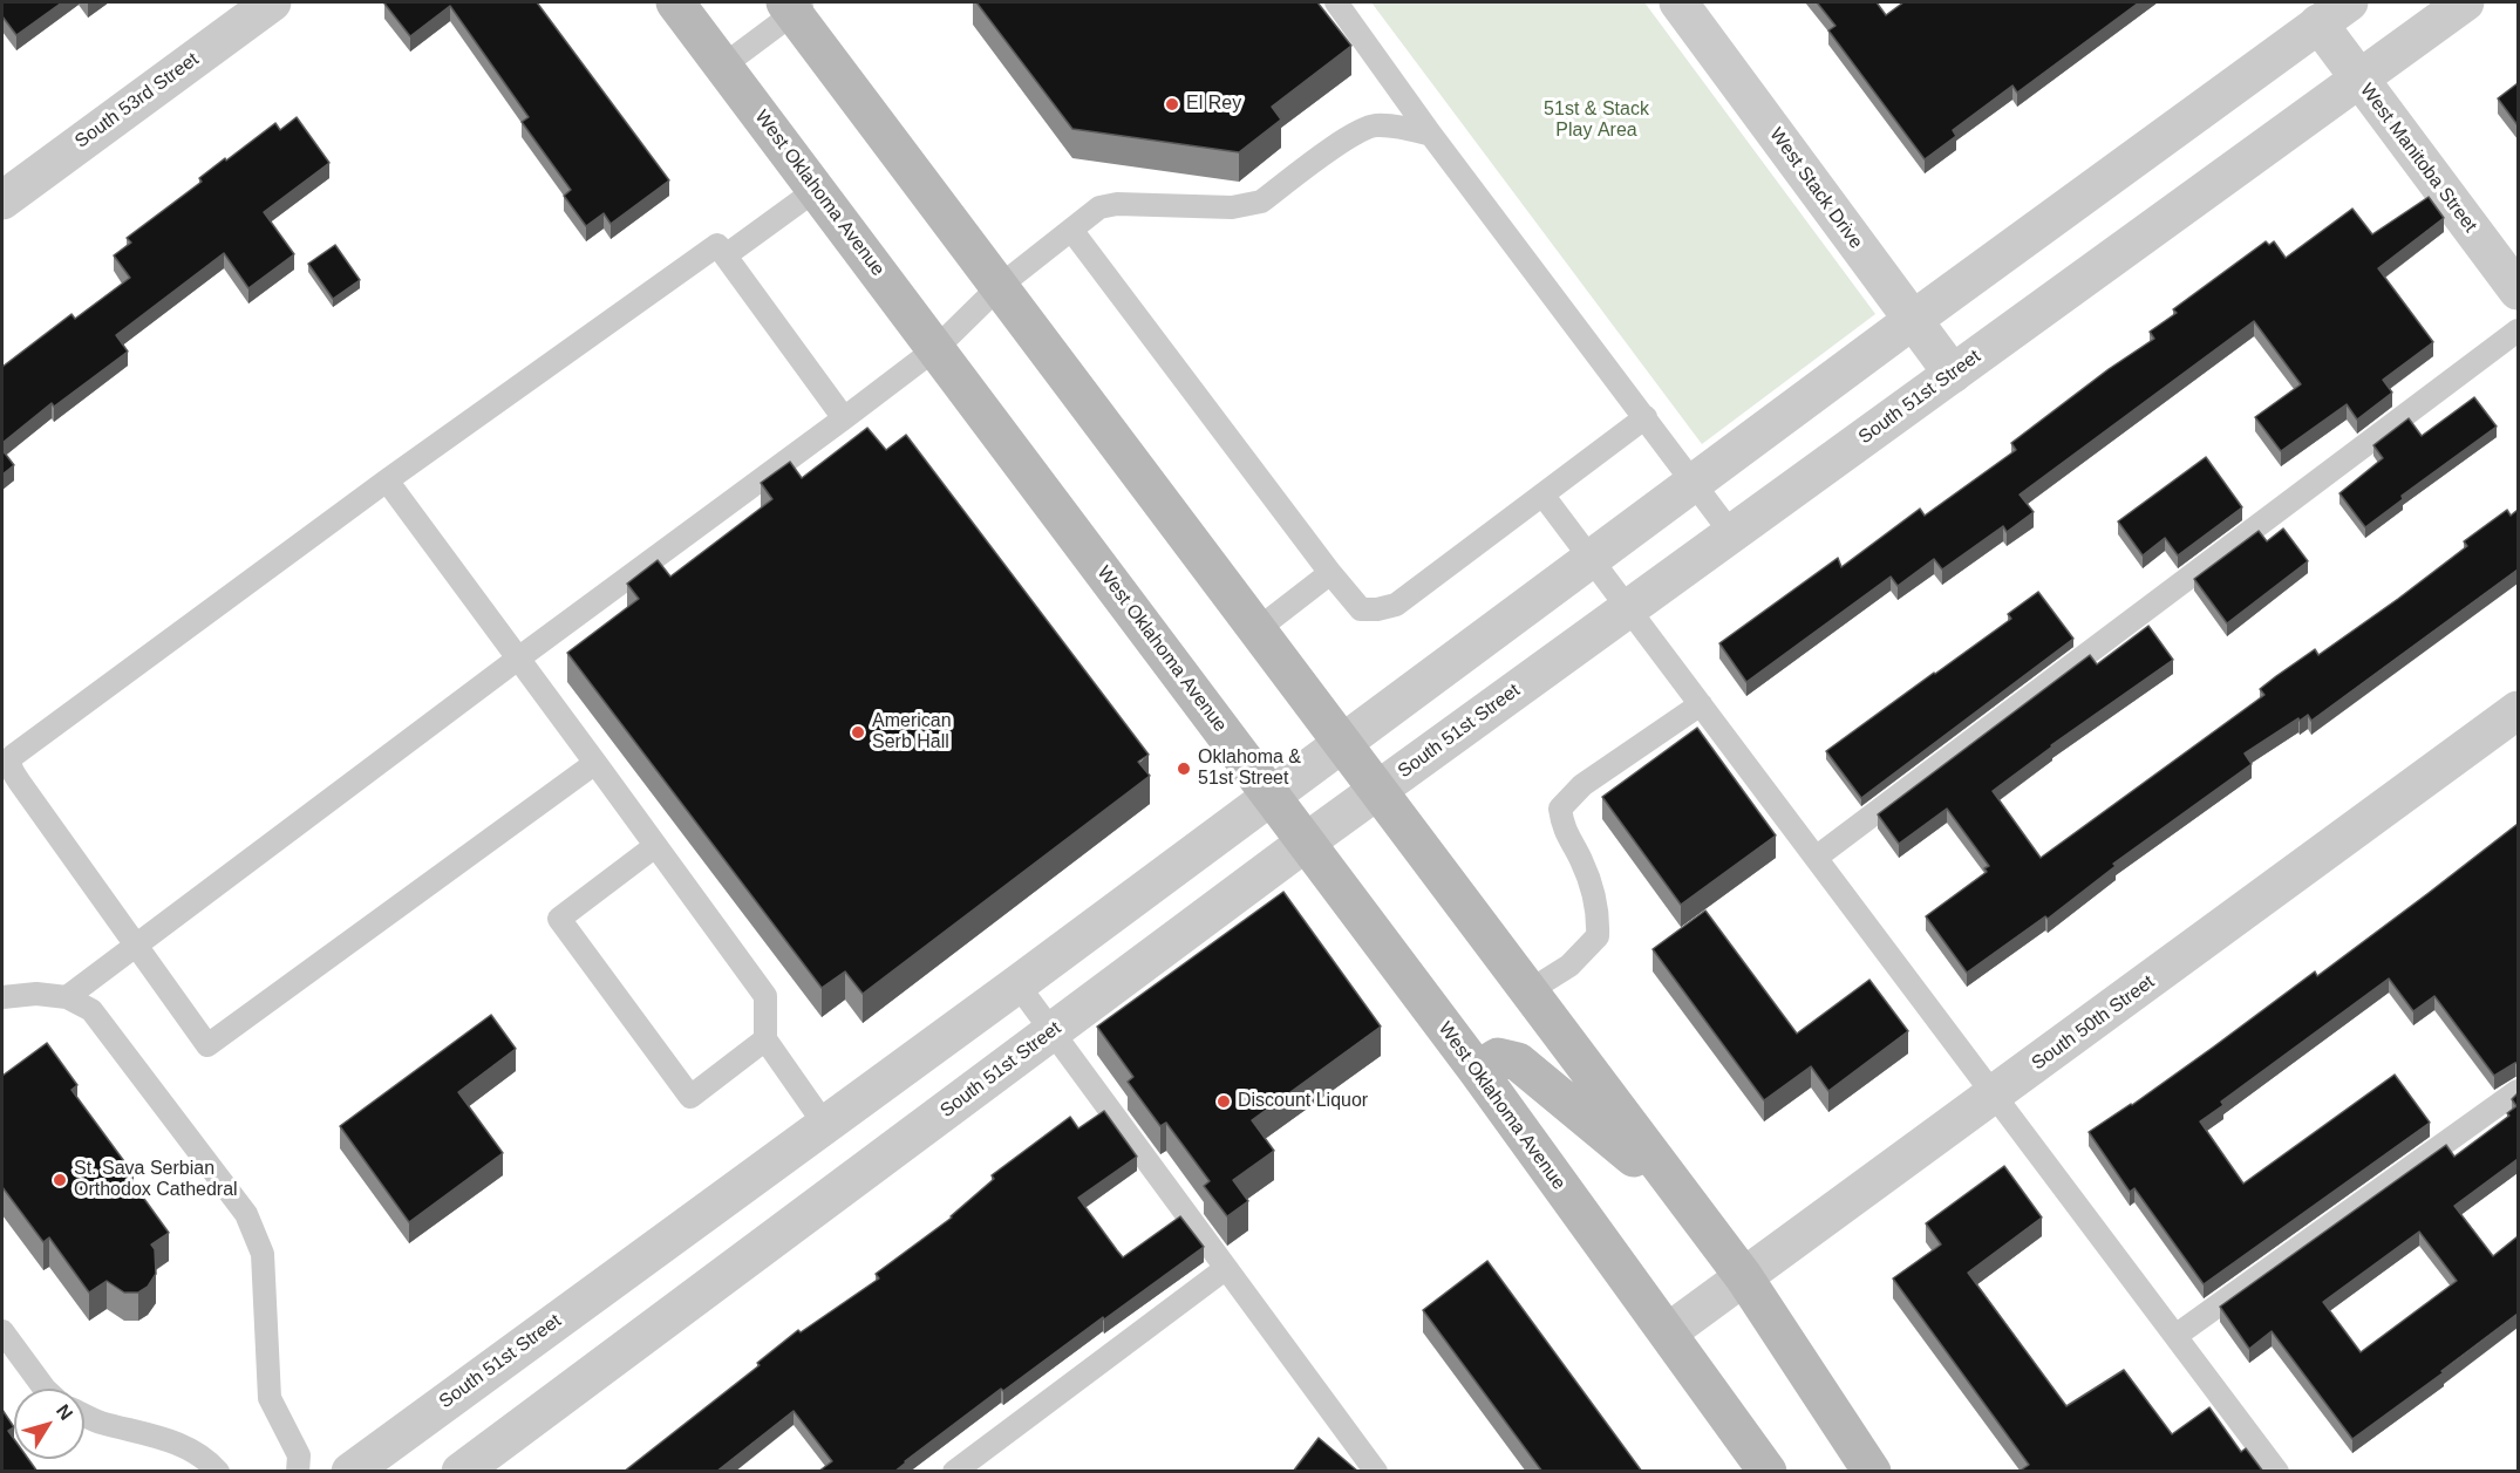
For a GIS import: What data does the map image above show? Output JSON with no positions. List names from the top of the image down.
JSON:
{
  "streets": {
    "main road": ["West Oklahoma Avenue"],
    "street": [
      "South 53rd Street",
      "West Manitoba Street",
      "West Stack Drive",
      "South 51st Street",
      "South 50th Street"
    ]
  },
  "crossings": [
    ["West Manitoba Street", "South 51st Street"],
    ["West Stack Drive", "South 51st Street"],
    ["West Oklahoma Avenue", "South 51st Street"],
    ["West Oklahoma Avenue", "South 50th Street"]
  ],
  "parks": ["51st & Stack Play Area"],
  "places": [
    "El Rey",
    "American Serb Hall",
    "Oklahoma & 51st Street",
    "Discount Liquor",
    "St. Sava Serbian Orthodox Cathedral"
  ],
  "north": "top right"
}
